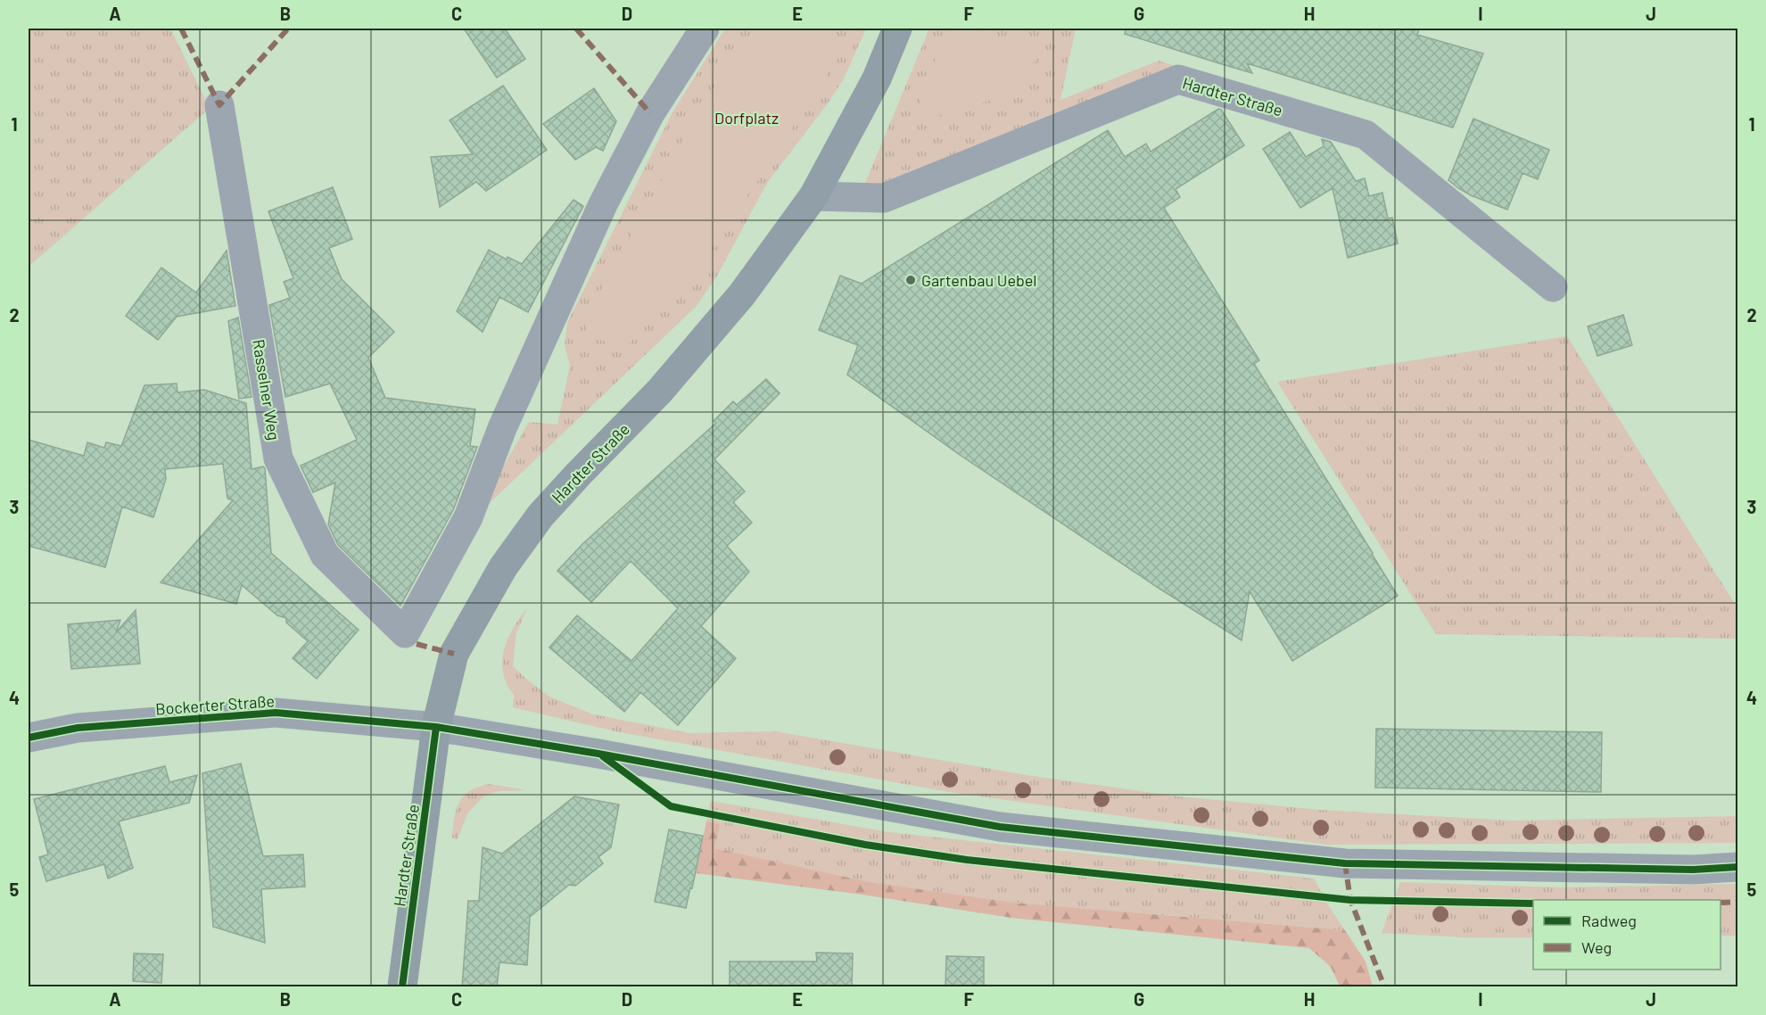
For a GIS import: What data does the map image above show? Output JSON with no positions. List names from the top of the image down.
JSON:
{
  "streets": {
    "main road": ["Hardter Straße"],
    "street": ["Rasselner Weg", "Bockerter Straße"]
  },
  "crossings": [
    ["Hardter Straße", "Bockerter Straße"]
  ],
  "parks": ["Dorfplatz"],
  "places": ["Gartenbau Uebel"],
  "legend": ["Radweg", "Weg"],
  "grid": {
    "columns": [
      "A",
      "B",
      "C",
      "D",
      "E",
      "F",
      "G",
      "H",
      "I",
      "J"
    ],
    "rows": [
      "1",
      "2",
      "3",
      "4",
      "5"
    ]
  }
}
